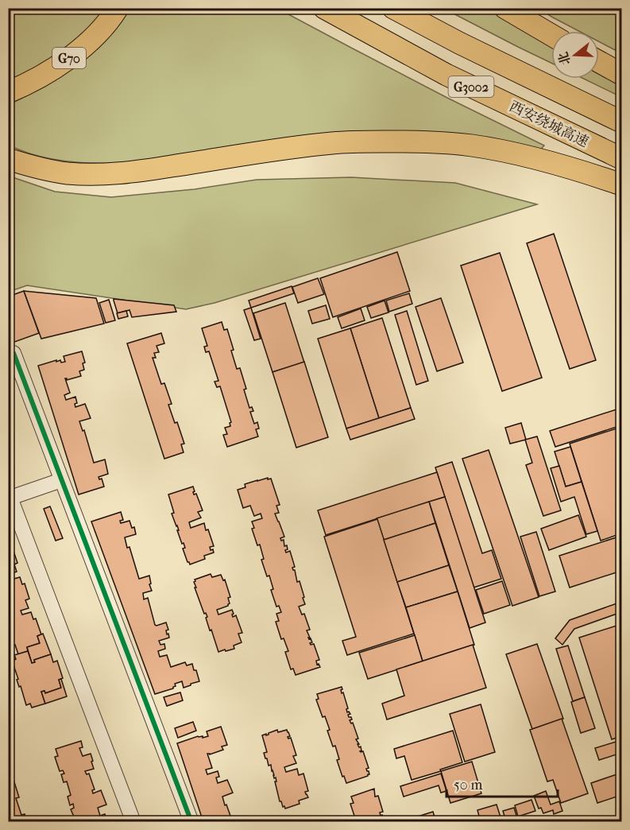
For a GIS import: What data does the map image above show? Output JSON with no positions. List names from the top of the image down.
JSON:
{
  "streets": {
    "highway": ["G70", "G3002", "西安绕城高速"]
  },
  "scale_bar": "50 m",
  "north": "left"
}
